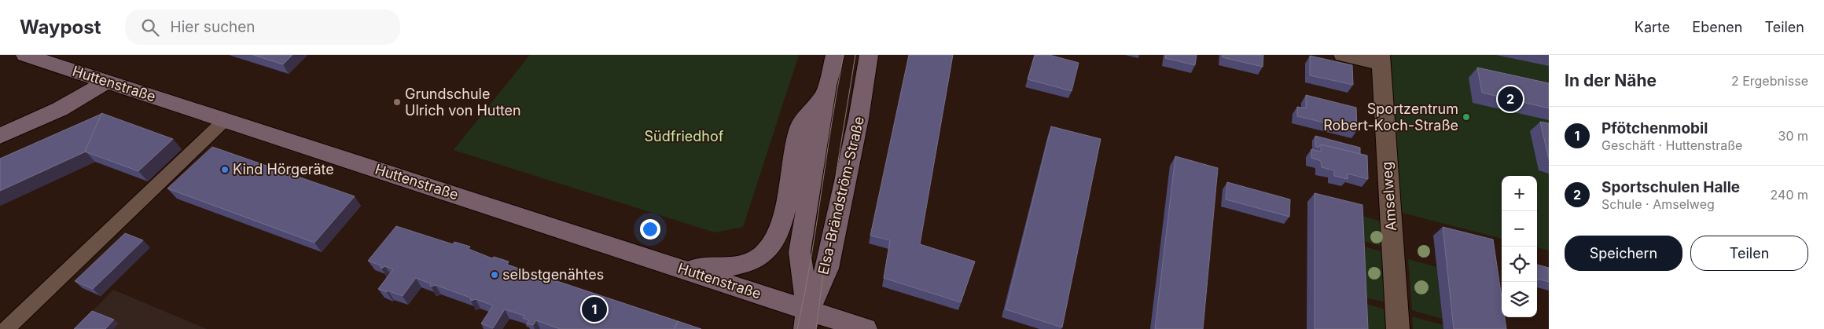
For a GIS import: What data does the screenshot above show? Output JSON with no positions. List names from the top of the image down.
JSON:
{
  "streets": {
    "street": ["Huttenstraße", "Elsa-Brändström-Straße", "Amselweg"]
  },
  "crossings": [
    ["Huttenstraße", "Elsa-Brändström-Straße"]
  ],
  "parks": ["Südfriedhof"],
  "places": [
    "Grundschule Ulrich von Hutten",
    "Sportzentrum Robert-Koch-Straße",
    "Kind Hörgeräte",
    "selbstgenähtes"
  ],
  "page": {
    "header": "Waypost",
    "search": "Hier suchen",
    "nav": ["Karte", "Ebenen", "Teilen"],
    "heading": ["In der Nähe", "2 Ergebnisse"],
    "pins": ["2", "1"],
    "list": [
      {
        "mark": "1",
        "name": "Pfötchenmobil",
        "note": "Geschäft · Huttenstraße",
        "value": "30 m"
      },
      {
        "mark": "2",
        "name": "Sportschulen Halle",
        "note": "Schule · Amselweg",
        "value": "240 m"
      }
    ],
    "map_buttons": ["+", "−"],
    "buttons": ["Speichern", "Teilen"]
  }
}
